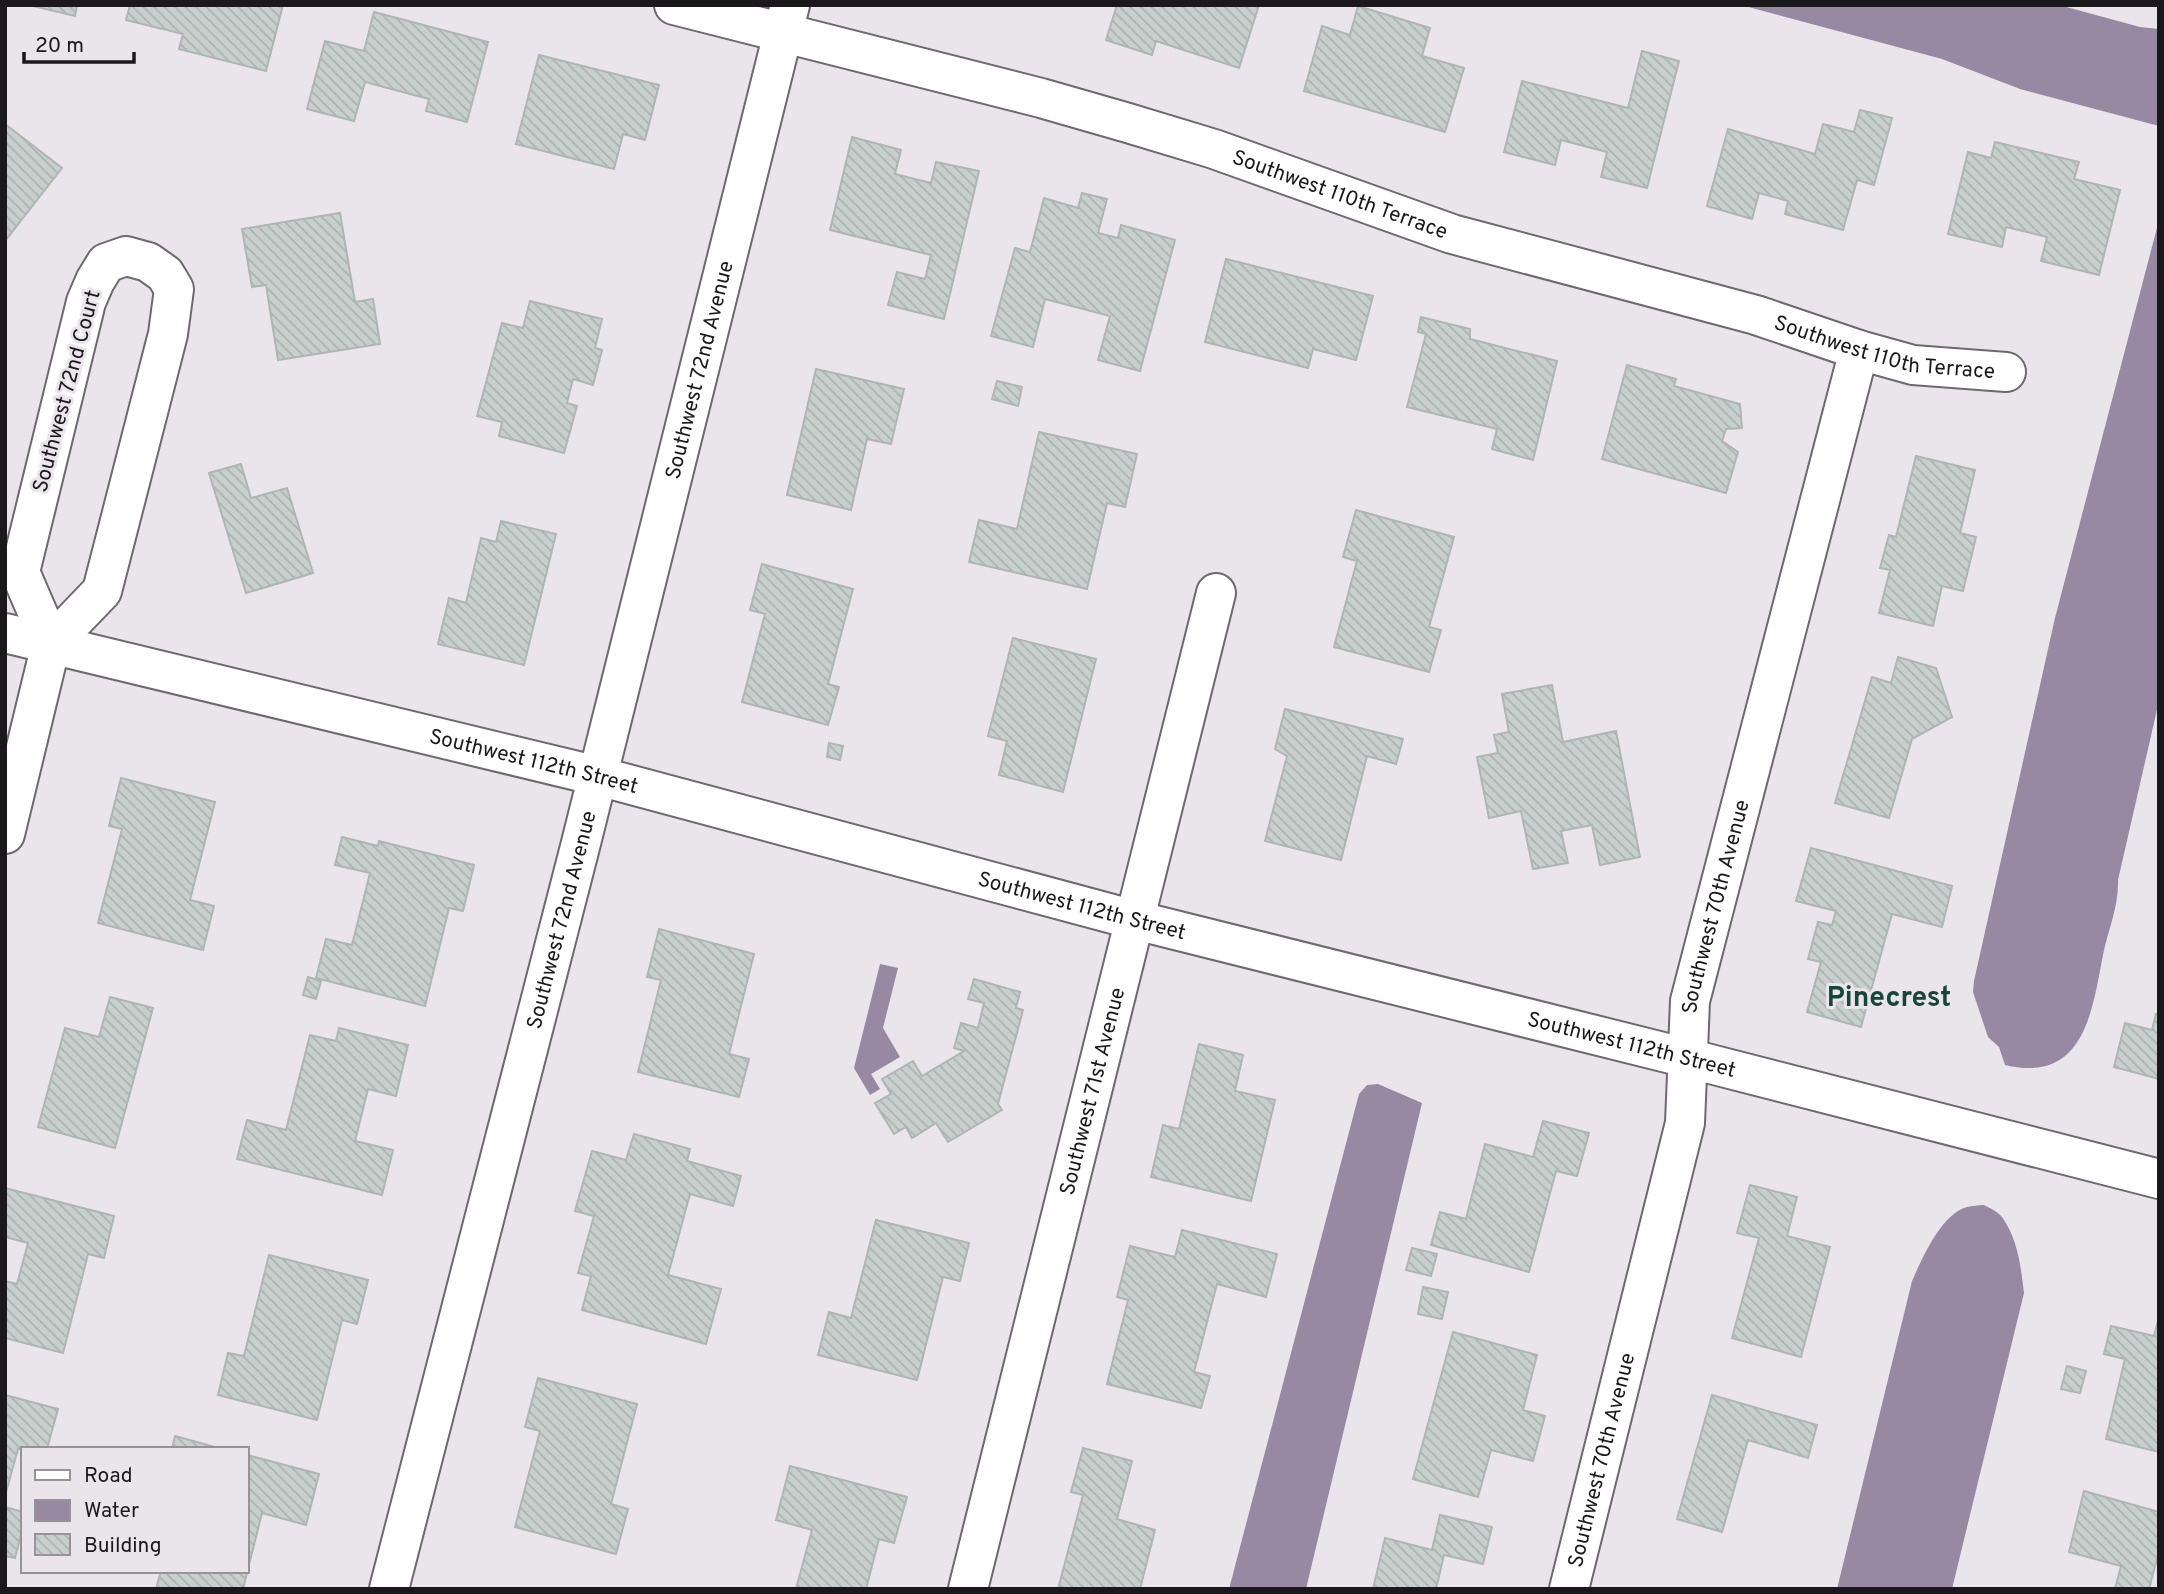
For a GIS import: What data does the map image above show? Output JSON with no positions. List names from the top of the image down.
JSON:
{
  "streets": {
    "street": [
      "Southwest 110th Terrace",
      "Southwest 72nd Avenue",
      "Southwest 72nd Court",
      "Southwest 112th Street",
      "Southwest 70th Avenue",
      "Southwest 71st Avenue"
    ]
  },
  "crossings": [
    ["Southwest 110th Terrace", "Southwest 72nd Avenue"],
    ["Southwest 110th Terrace", "Southwest 70th Avenue"],
    ["Southwest 72nd Avenue", "Southwest 112th Street"],
    ["Southwest 72nd Court", "Southwest 112th Street"],
    ["Southwest 112th Street", "Southwest 70th Avenue"],
    ["Southwest 112th Street", "Southwest 71st Avenue"]
  ],
  "districts": ["Pinecrest"],
  "legend": ["Road", "Water", "Building"],
  "scale_bar": "20 m"
}
